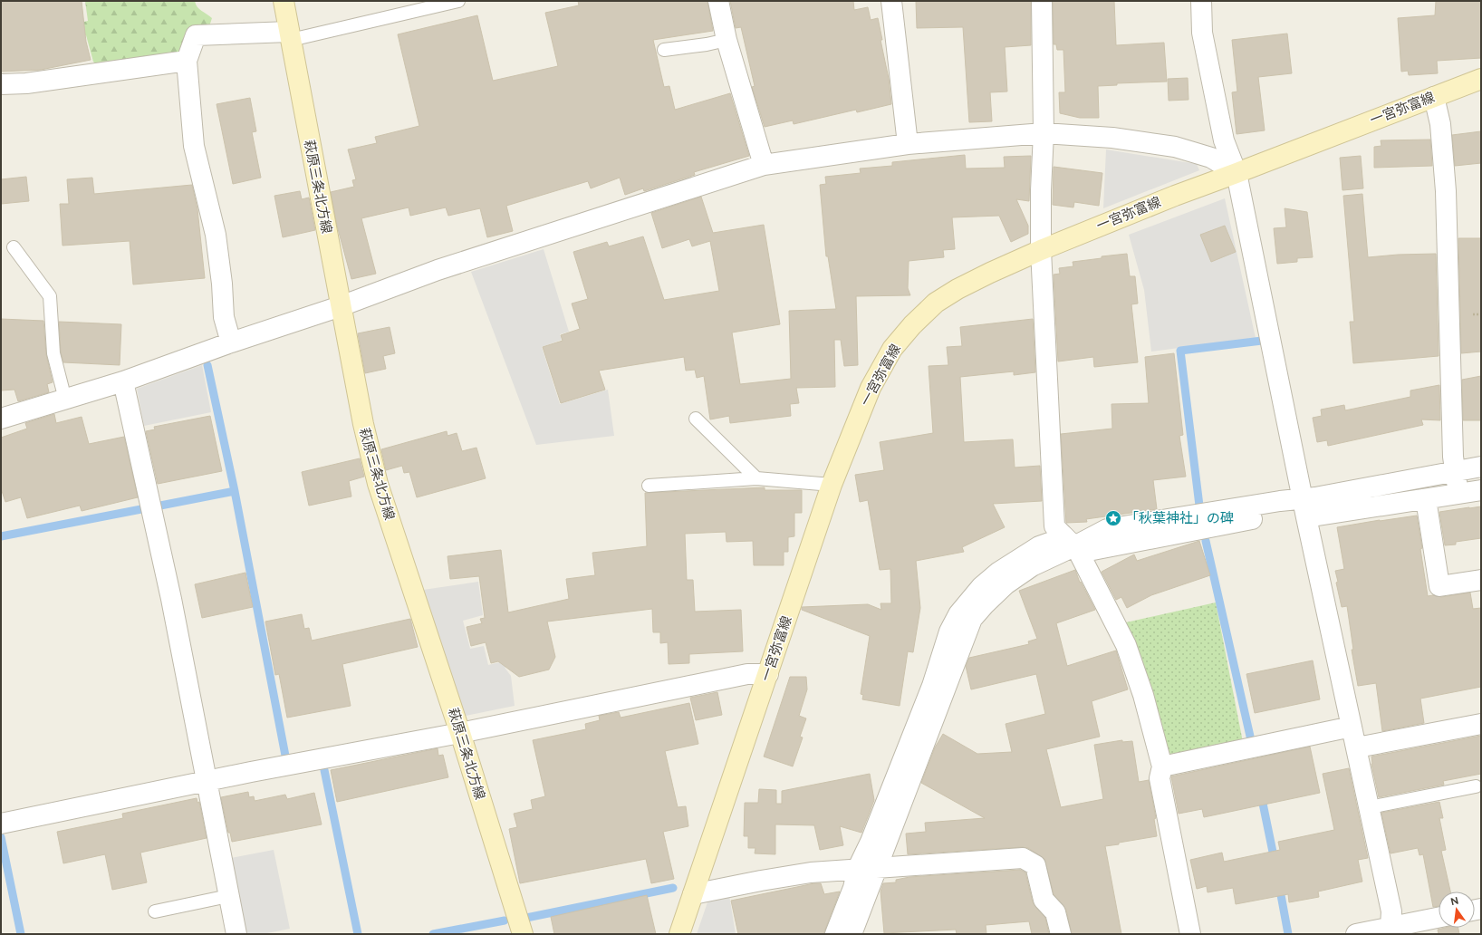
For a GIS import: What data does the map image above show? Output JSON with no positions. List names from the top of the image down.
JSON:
{
  "streets": {
    "main road": ["一宮弥富線", "萩原三条北方線"]
  },
  "places": {
    "place": ["「秋葉神社」の碑"]
  },
  "north": "top"
}
